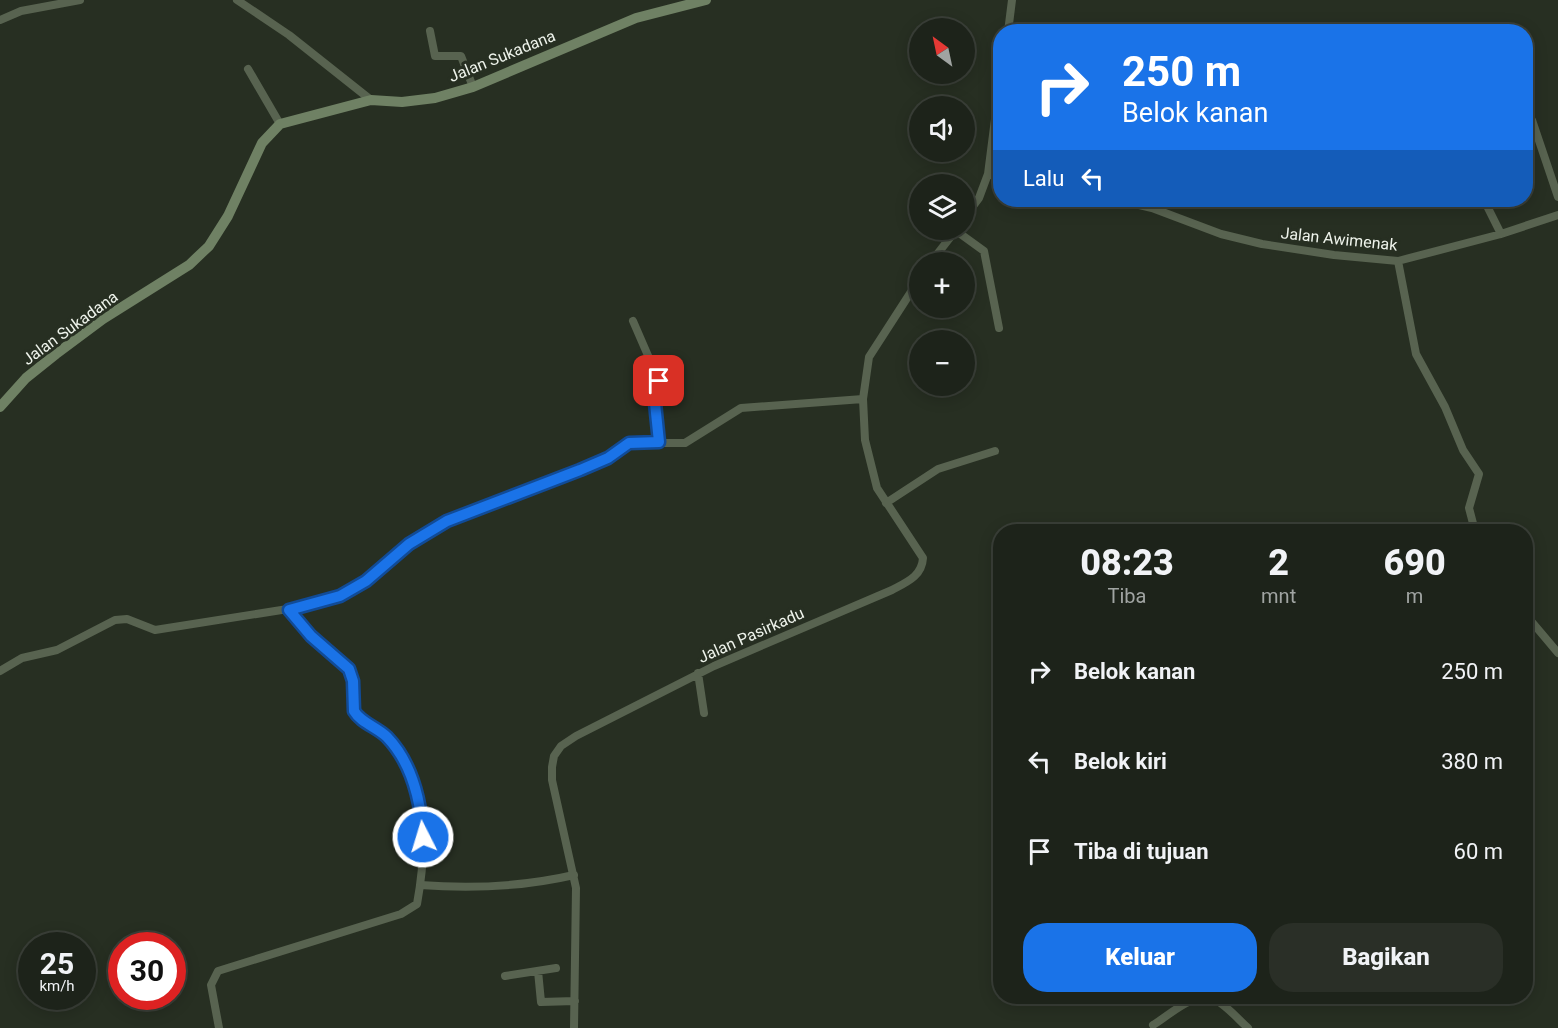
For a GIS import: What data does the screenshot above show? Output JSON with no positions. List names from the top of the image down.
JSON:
{
  "streets": {
    "main road": ["Jalan Sukadana"],
    "street": ["Jalan Awimenak", "Jalan Pasirkadu"]
  },
  "north": "top left",
  "page": {
    "map_buttons": ["+", "−"],
    "turn": ["250 m", "Belok kanan"],
    "then": "Lalu",
    "eta": [
      "08:23",
      "Tiba",
      "2",
      "mnt",
      "690",
      "m"
    ],
    "list": [
      {
        "name": "Belok kanan",
        "value": "250 m"
      },
      {
        "name": "Belok kiri",
        "value": "380 m"
      },
      {
        "name": "Tiba di tujuan",
        "value": "60 m"
      }
    ],
    "buttons": ["Keluar", "Bagikan"],
    "speed": "25 km/h",
    "limit": "30"
  }
}
